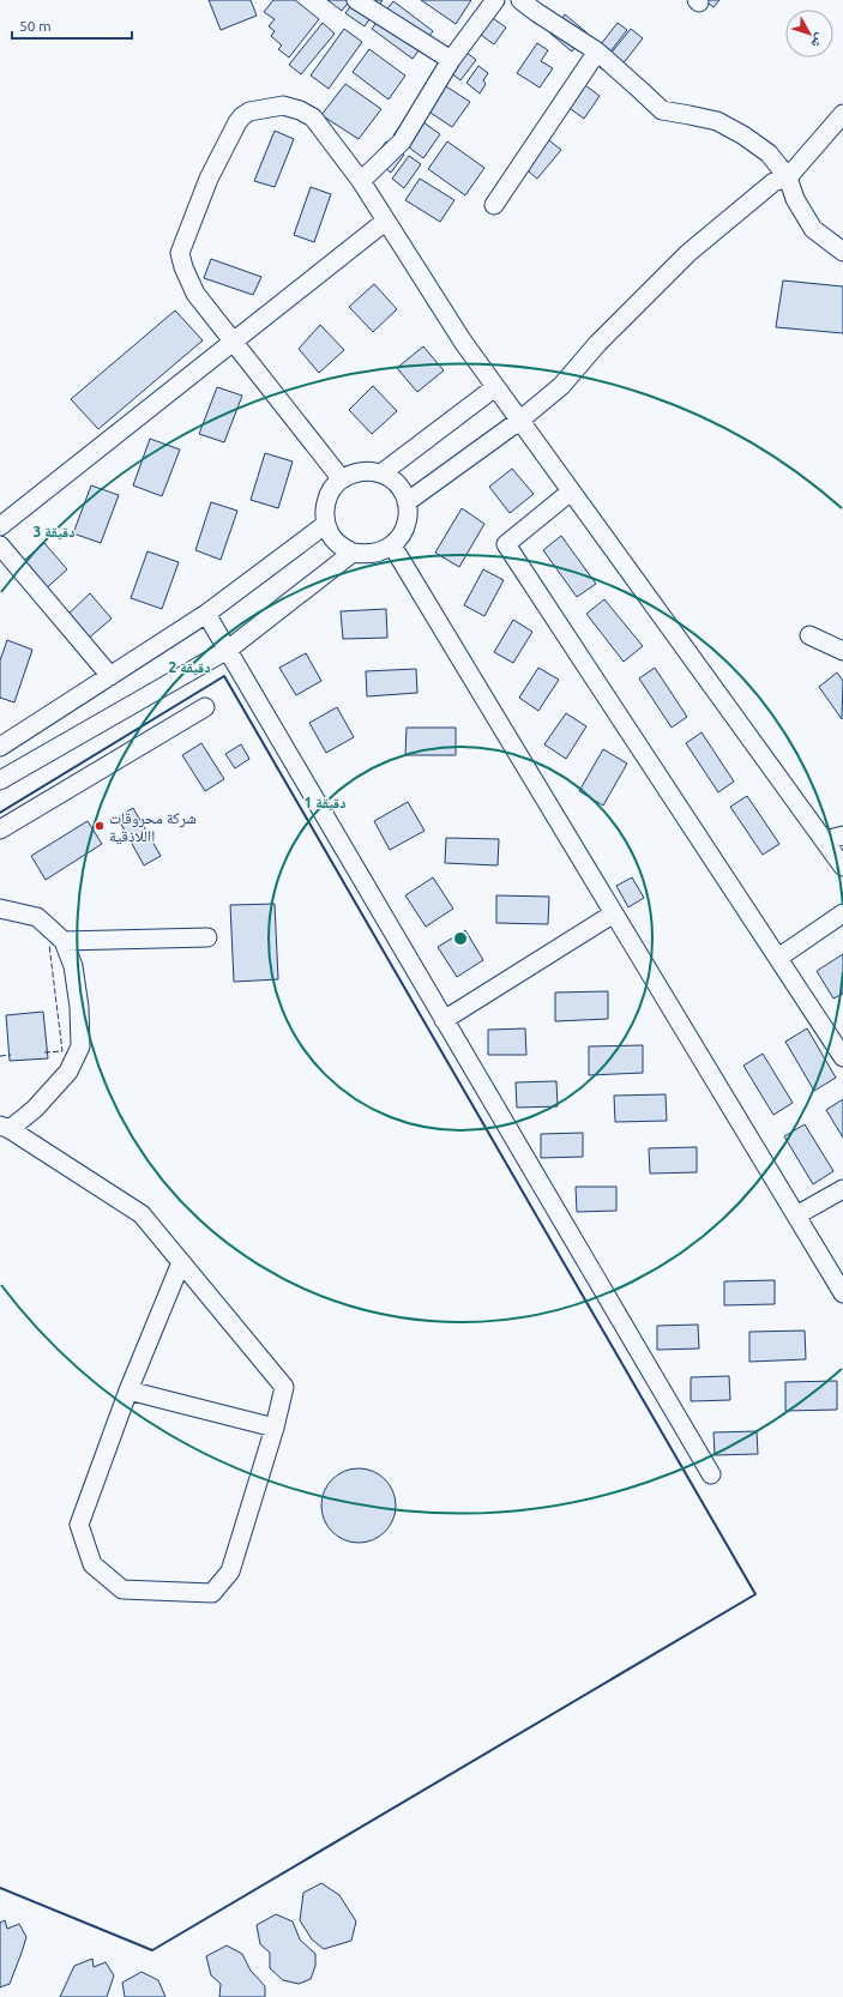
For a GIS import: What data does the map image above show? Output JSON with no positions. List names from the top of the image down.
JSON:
{
  "places": ["شركة محروقات االلاذقية"],
  "scale_bar": "50 m",
  "north": "bottom right",
  "rings": ["3 دقيقة", "2 دقيقة", "1 دقيقة"]
}
